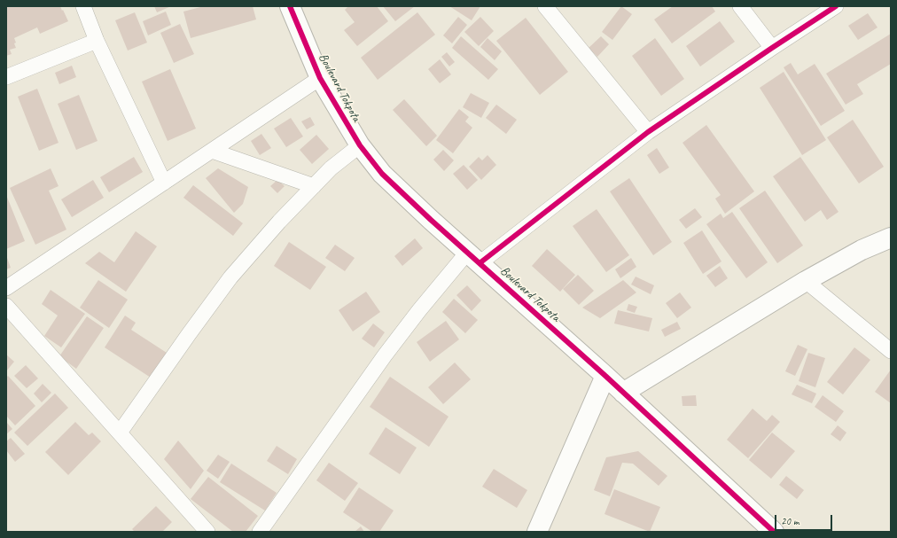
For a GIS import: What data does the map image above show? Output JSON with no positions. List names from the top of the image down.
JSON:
{
  "streets": {
    "street": ["Boulevard Tokpota"]
  },
  "scale_bar": "20 m"
}
